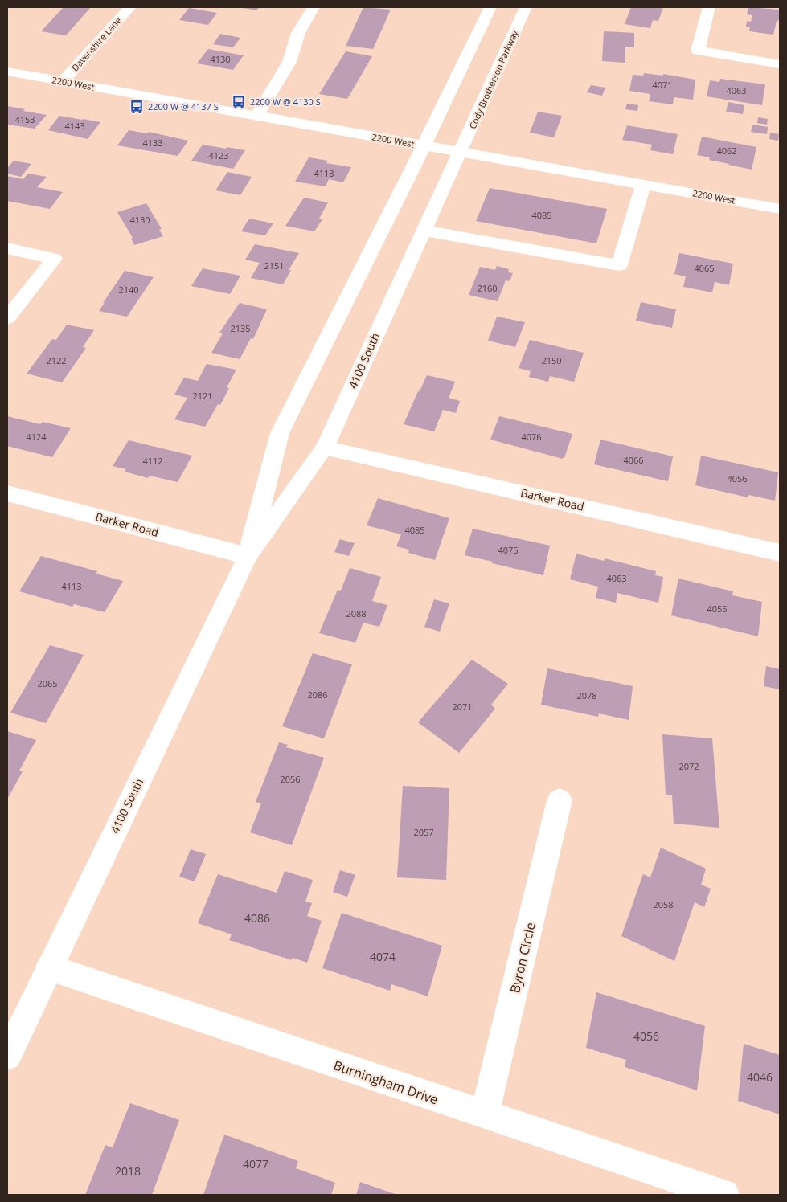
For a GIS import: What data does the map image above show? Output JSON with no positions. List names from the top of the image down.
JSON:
{
  "streets": {
    "street": [
      "Davenshire Lane",
      "Cody Brotherson Parkway",
      "2200 West",
      "4100 South",
      "Barker Road",
      "Byron Circle",
      "Burningham Drive"
    ]
  },
  "crossings": [
    ["Davenshire Lane", "2200 West"],
    ["Cody Brotherson Parkway", "2200 West"],
    ["Cody Brotherson Parkway", "4100 South"],
    ["2200 West", "4100 South"],
    ["4100 South", "Barker Road"],
    ["4100 South", "Burningham Drive"],
    ["Byron Circle", "Burningham Drive"]
  ],
  "places": {
    "bus stop": ["2200 W @ 4130 S", "2200 W @ 4137 S"]
  },
  "house_numbers": [
    "4130",
    "4071",
    "4063",
    "4153",
    "4143",
    "4133",
    "4062",
    "4123",
    "4113",
    "4085",
    "4130",
    "2151",
    "4065",
    "2160",
    "2140",
    "2135",
    "2122",
    "2150",
    "2121",
    "4124",
    "4076",
    "4066",
    "4112",
    "4056",
    "4085",
    "4075",
    "4063",
    "4113",
    "4055",
    "2088",
    "2065",
    "2086",
    "2078",
    "2071",
    "2072",
    "2056",
    "2057",
    "2058",
    "4086",
    "4074",
    "4056",
    "4046",
    "4077",
    "2018"
  ]
}
